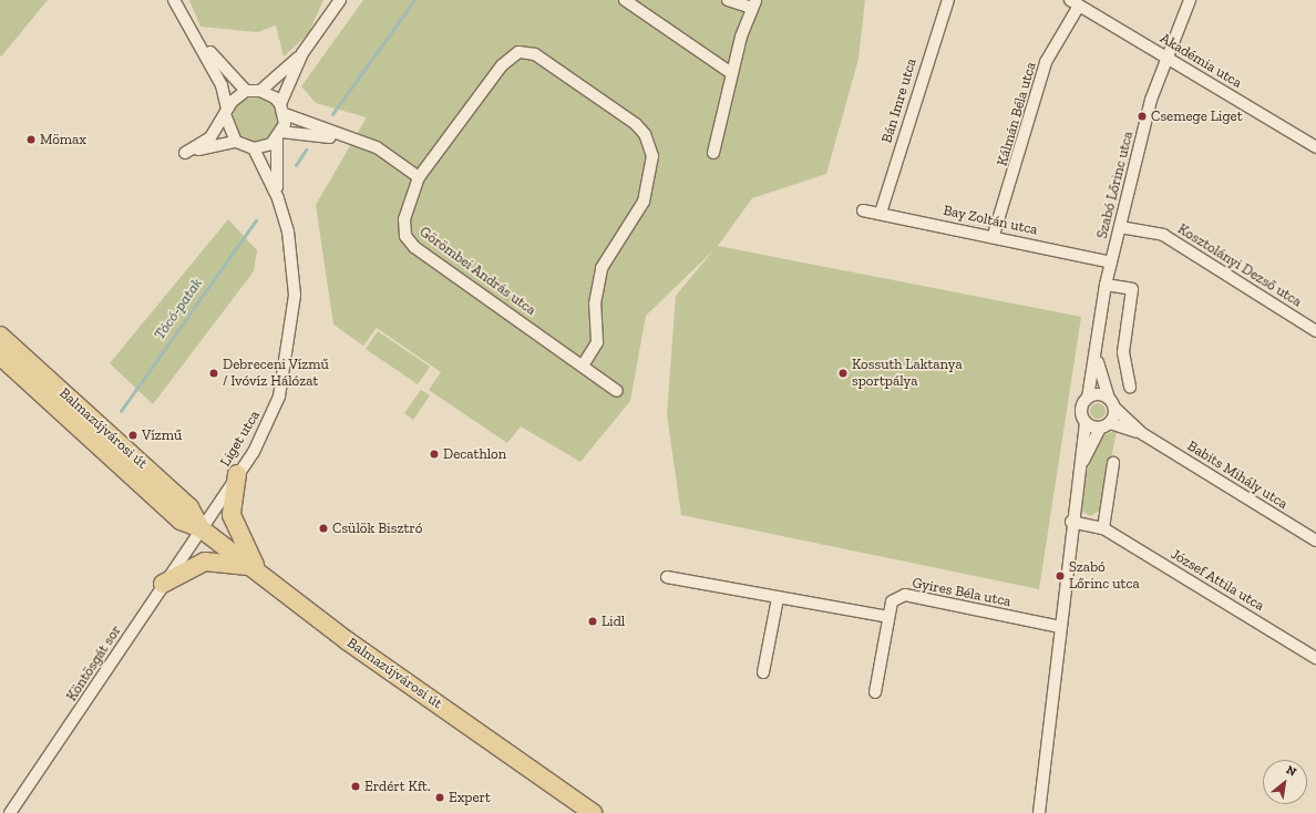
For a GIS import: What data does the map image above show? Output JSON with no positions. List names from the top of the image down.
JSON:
{
  "streets": {
    "main road": ["Balmazújvárosi út"],
    "street": [
      "Akadémia utca",
      "Bán Imre utca",
      "Kálmán Béla utca",
      "Szabó Lőrinc utca",
      "Bay Zoltán utca",
      "Kosztolányi Dezső utca",
      "Görömbei András utca",
      "Liget utca",
      "Babits Mihály utca",
      "József Attila utca",
      "Gyires Béla utca",
      "Köntösgát sor"
    ]
  },
  "crossings": [
    ["Akadémia utca", "Kálmán Béla utca"],
    ["Akadémia utca", "Szabó Lőrinc utca"],
    ["Bán Imre utca", "Bay Zoltán utca"],
    ["Kálmán Béla utca", "Bay Zoltán utca"],
    ["Szabó Lőrinc utca", "Bay Zoltán utca"],
    ["Szabó Lőrinc utca", "Kosztolányi Dezső utca"],
    ["Szabó Lőrinc utca", "Babits Mihály utca"],
    ["Balmazújvárosi út", "Liget utca"],
    ["Balmazújvárosi út", "Köntösgát sor"],
    ["Liget utca", "Köntösgát sor"]
  ],
  "water": ["Tócó-patak"],
  "places": [
    "Csemege Liget",
    "Mömax",
    "Debreceni Vízmű / Ivóvíz Hálózat",
    "Kossuth Laktanya sportpálya",
    "Vízmű",
    "Decathlon",
    "Csülök Bisztró",
    "Szabó Lőrinc utca",
    "Lidl",
    "Erdért Kft.",
    "Expert"
  ],
  "north": "top right"
}
